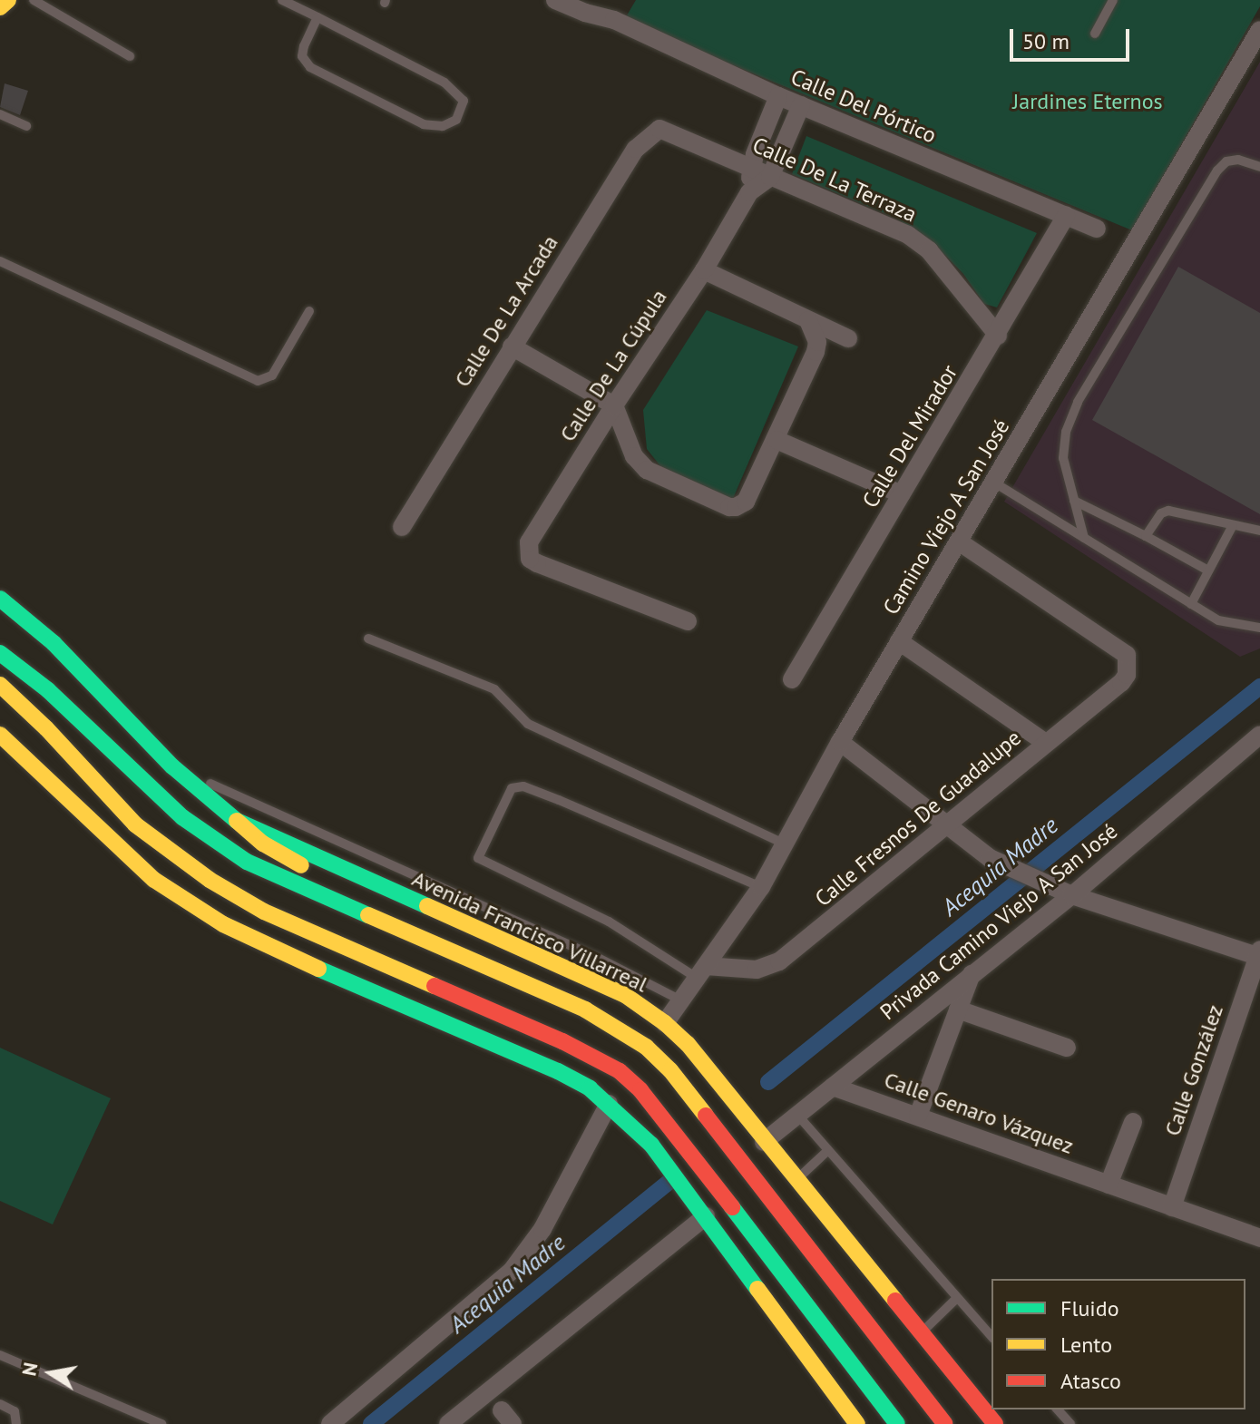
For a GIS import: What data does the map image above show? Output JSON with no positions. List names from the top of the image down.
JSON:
{
  "streets": {
    "main road": ["Avenida Francisco Villarreal"],
    "street": [
      "Calle Del Pórtico",
      "Calle De La Terraza",
      "Calle De La Arcada",
      "Calle De La Cúpula",
      "Calle Del Mirador",
      "Camino Viejo A San José",
      "Calle Fresnos De Guadalupe",
      "Privada Camino Viejo A San José",
      "Calle González",
      "Calle Genaro Vázquez"
    ]
  },
  "crossings": [
    ["Calle Del Pórtico", "Calle De La Cúpula"],
    ["Calle Del Pórtico", "Calle Del Mirador"],
    ["Calle De La Terraza", "Calle De La Arcada"],
    ["Calle De La Terraza", "Calle De La Cúpula"],
    ["Calle De La Terraza", "Calle Del Mirador"],
    ["Camino Viejo A San José", "Calle Fresnos De Guadalupe"],
    ["Camino Viejo A San José", "Avenida Francisco Villarreal"],
    ["Privada Camino Viejo A San José", "Avenida Francisco Villarreal"],
    ["Privada Camino Viejo A San José", "Calle Genaro Vázquez"],
    ["Calle González", "Calle Genaro Vázquez"]
  ],
  "water": ["Acequia Madre"],
  "parks": ["Jardines Eternos"],
  "legend": ["Fluido", "Lento", "Atasco"],
  "scale_bar": "50 m",
  "north": "left"
}
